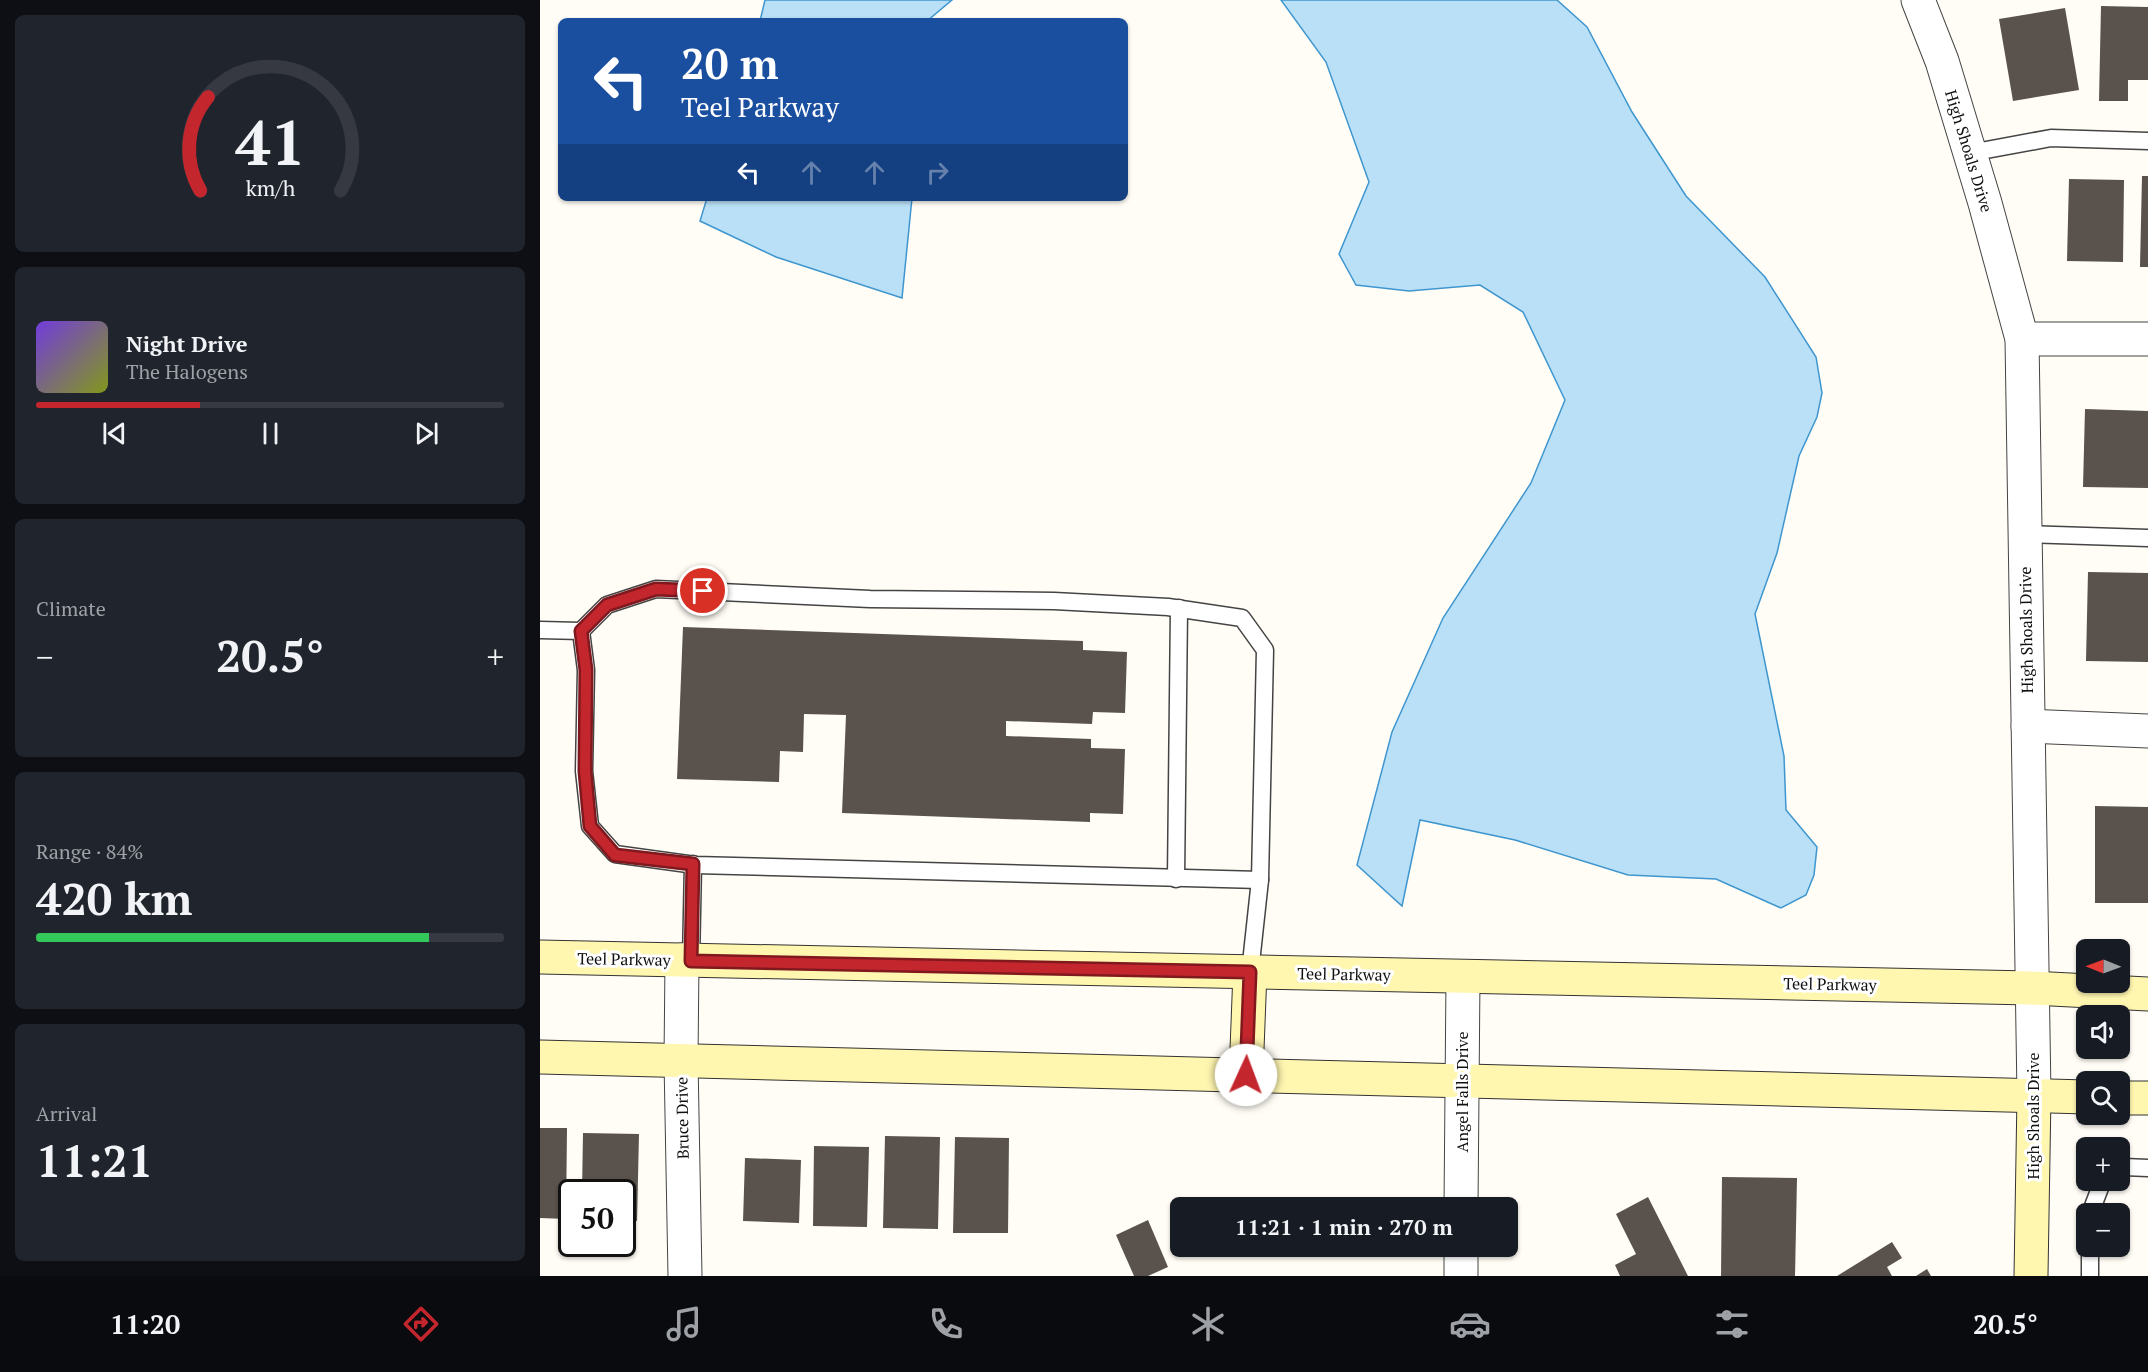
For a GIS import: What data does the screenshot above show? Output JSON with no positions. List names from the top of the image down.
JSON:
{
  "streets": {
    "main road": ["High Shoals Drive", "Teel Parkway"],
    "street": ["Angel Falls Drive", "Bruce Drive"]
  },
  "crossings": [
    ["High Shoals Drive", "Teel Parkway"],
    ["Teel Parkway", "Angel Falls Drive"],
    ["Teel Parkway", "Bruce Drive"]
  ],
  "north": "left",
  "page": {
    "turn": ["20 m", "Teel Parkway"],
    "song": ["Night Drive", "The Halogens"],
    "tile": [
      "Climate",
      ["Range · 84%", "420 km"],
      ["Arrival", "11:21"]
    ],
    "heat": ["−", "20.5°", "+"],
    "map_buttons": ["+", "−"],
    "limit": "50",
    "trip": "11:21 · 1 min · 270 m",
    "tabs": ["11:20", "20.5°"],
    "gauge": ["41", "km/h"]
  }
}
